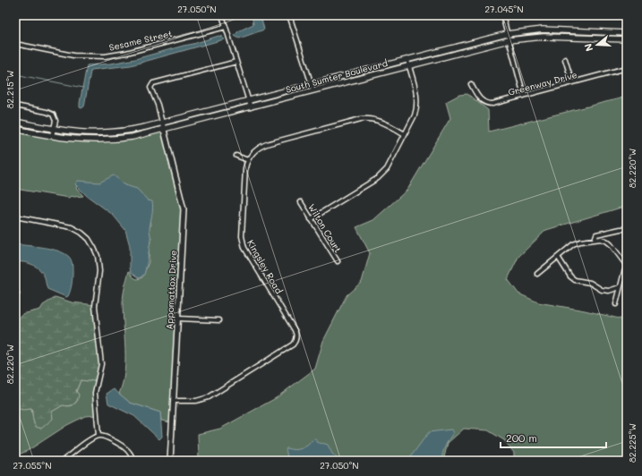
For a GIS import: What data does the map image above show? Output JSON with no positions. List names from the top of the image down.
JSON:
{
  "streets": {
    "main road": ["South Sumter Boulevard"],
    "street": [
      "Sesame Street",
      "Greenway Drive",
      "Wilton Court",
      "Kingsley Road",
      "Appomattox Drive"
    ]
  },
  "crossings": [
    ["South Sumter Boulevard", "Appomattox Drive"],
    ["Kingsley Road", "Appomattox Drive"]
  ],
  "scale_bar": "200 m",
  "north": "left",
  "coordinates": [
    "27.050°N",
    "27.045°N",
    "82.215°W",
    "82.220°W",
    "82.225°W",
    "27.055°N"
  ]
}
